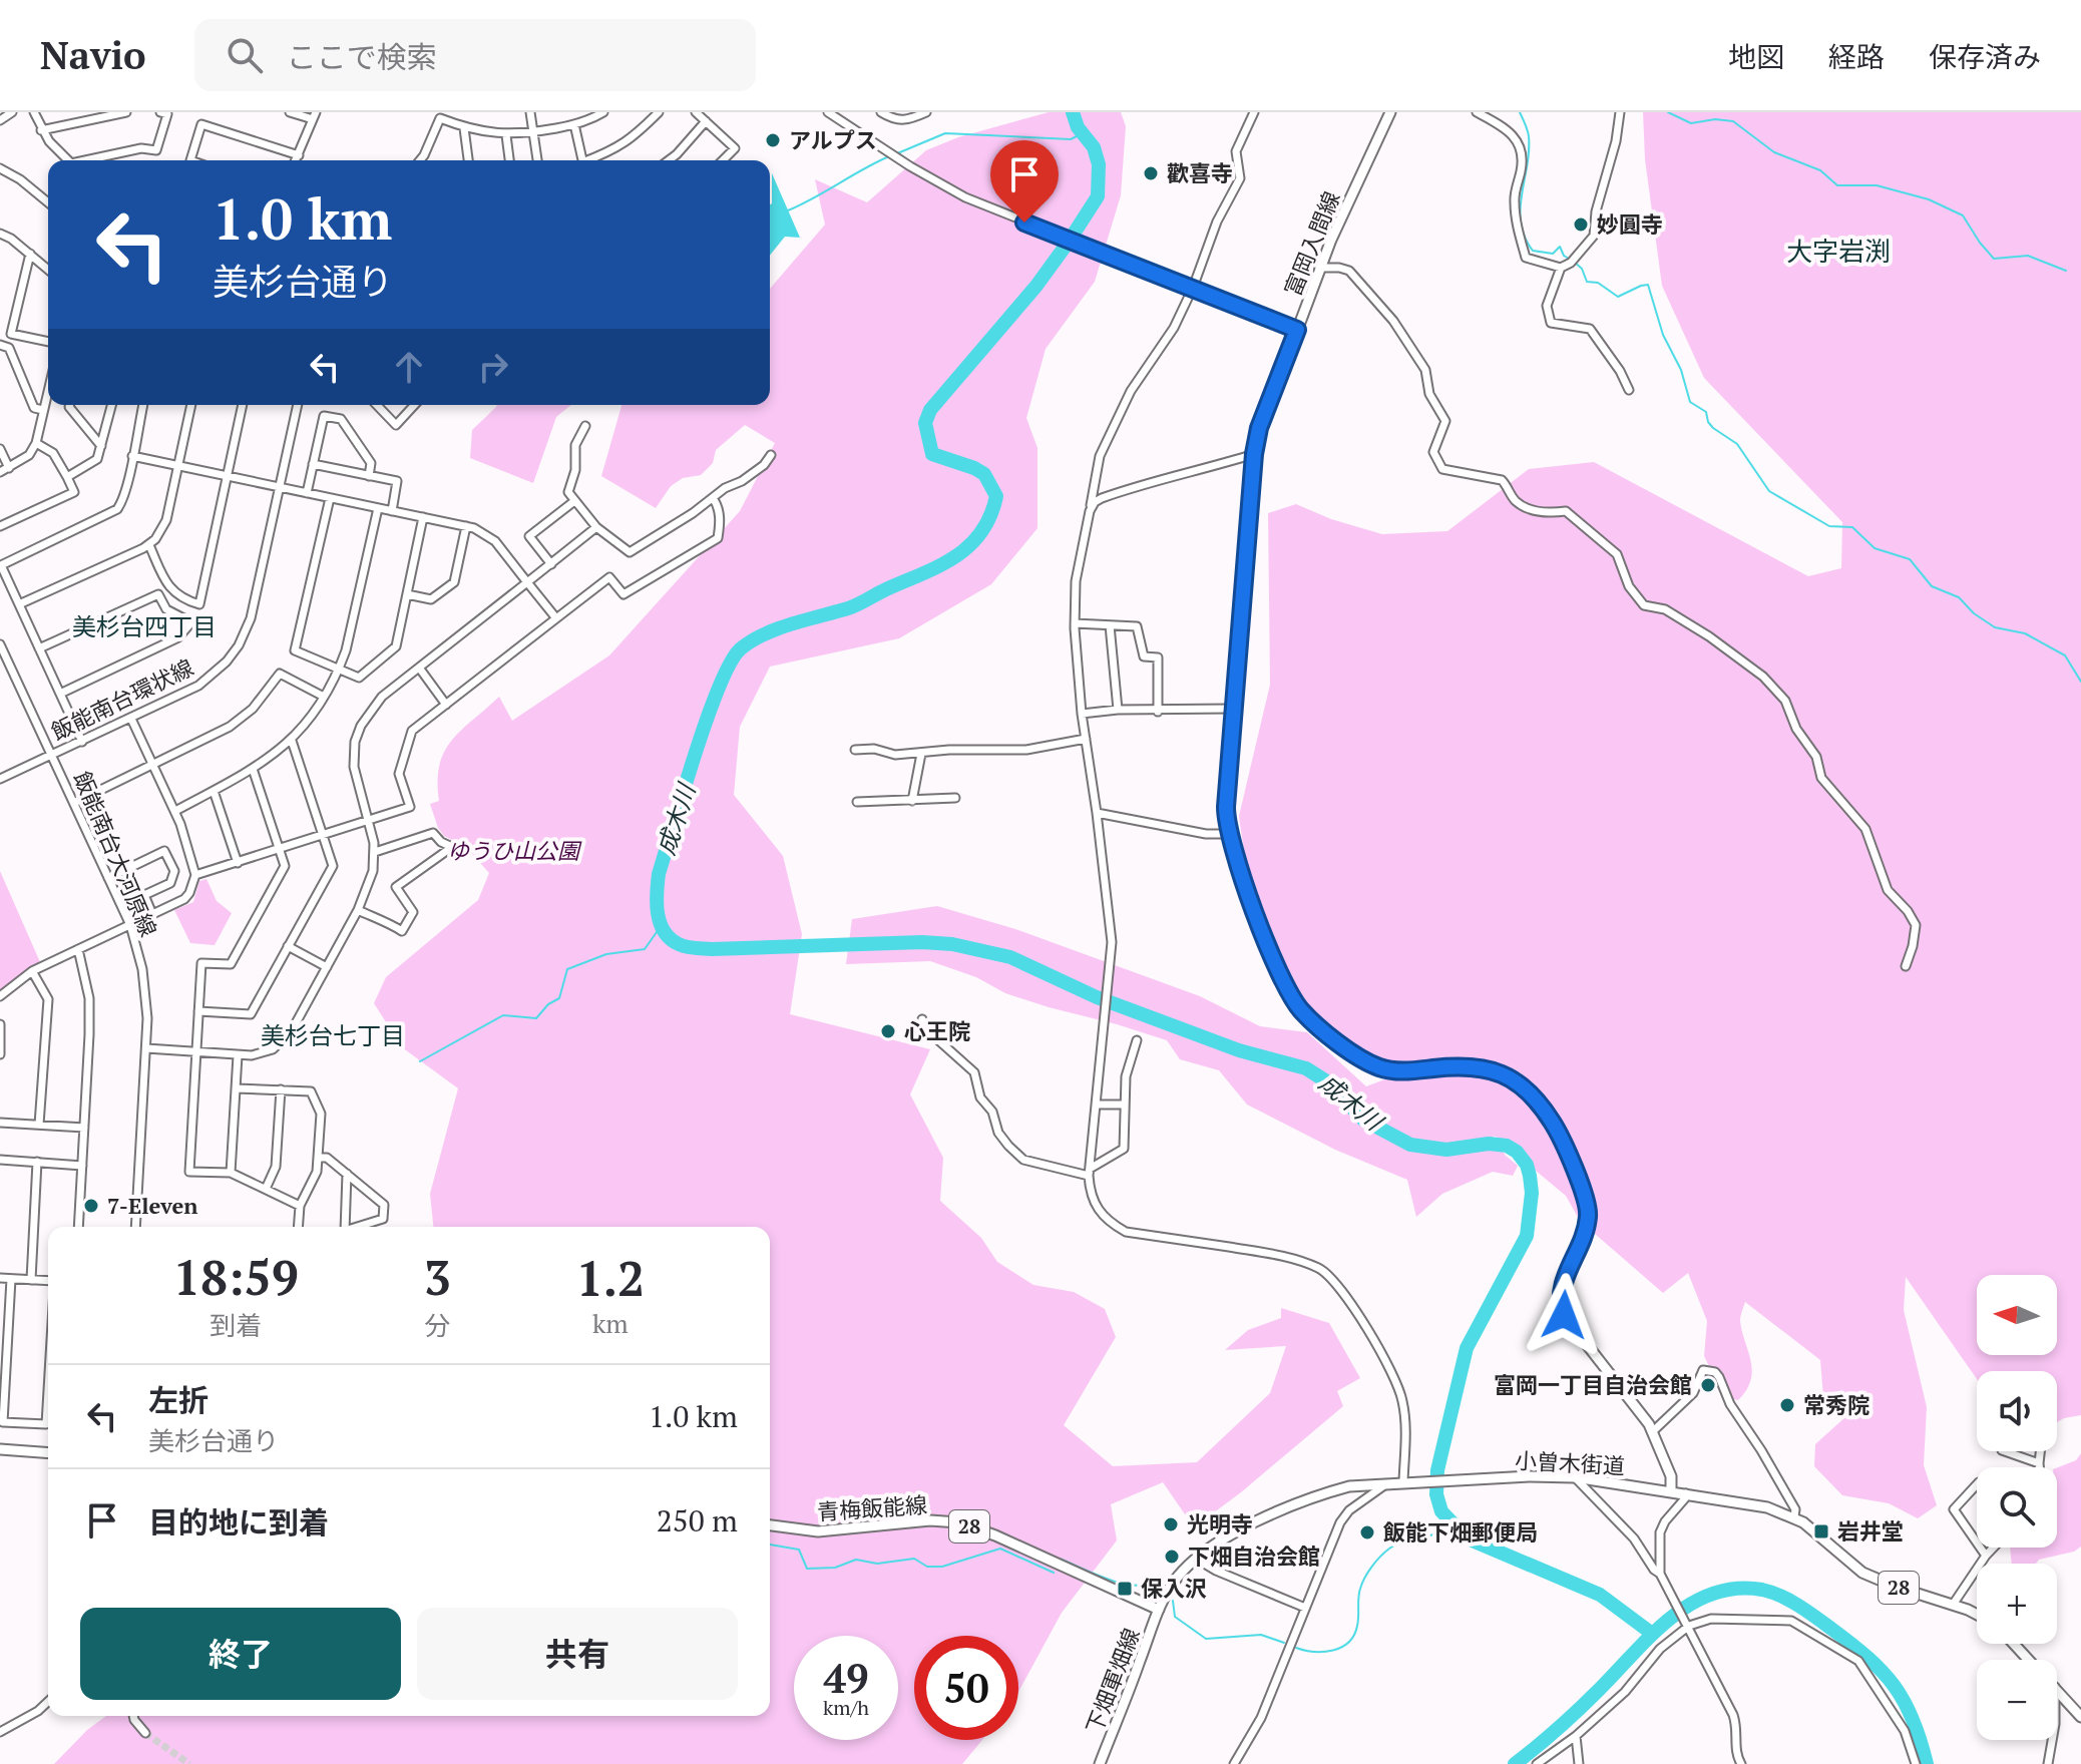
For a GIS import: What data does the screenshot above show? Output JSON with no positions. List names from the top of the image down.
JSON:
{
  "streets": {
    "main road": [
      "富岡入間線",
      "小曽木街道",
      "青梅飯能線",
      "28",
      "下畑軍畑線"
    ],
    "street": ["飯能南台環状線", "飯能南台大河原線"]
  },
  "crossings": [
    ["富岡入間線", "小曽木街道"],
    ["飯能南台環状線", "飯能南台大河原線"],
    ["小曽木街道", "青梅飯能線"],
    ["小曽木街道", "下畑軍畑線"],
    ["青梅飯能線", "下畑軍畑線"]
  ],
  "districts": ["大字岩渕", "美杉台四丁目", "美杉台七丁目"],
  "water": ["成木川"],
  "parks": ["ゆうひ山公園"],
  "places": {
    "other": [
      "アルプス",
      "歡喜寺",
      "妙圓寺",
      "心王院",
      "7-Eleven",
      "富岡一丁目自治会館",
      "常秀院",
      "光明寺",
      "飯能下畑郵便局",
      "下畑自治会館"
    ],
    "transit": ["岩井堂", "保入沢"]
  },
  "north": "left",
  "page": {
    "header": "Navio",
    "search": "ここで検索",
    "nav": ["地図", "経路", "保存済み"],
    "turn": ["1.0 km", "美杉台通り"],
    "eta": [
      "18:59",
      "到着",
      "3",
      "分",
      "1.2",
      "km"
    ],
    "map_buttons": ["+", "−"],
    "list": [
      {
        "name": "左折",
        "note": "美杉台通り",
        "value": "1.0 km"
      },
      {
        "name": "目的地に到着",
        "value": "250 m"
      }
    ],
    "buttons": ["終了", "共有"],
    "speed": "49 km/h",
    "limit": "50"
  }
}
